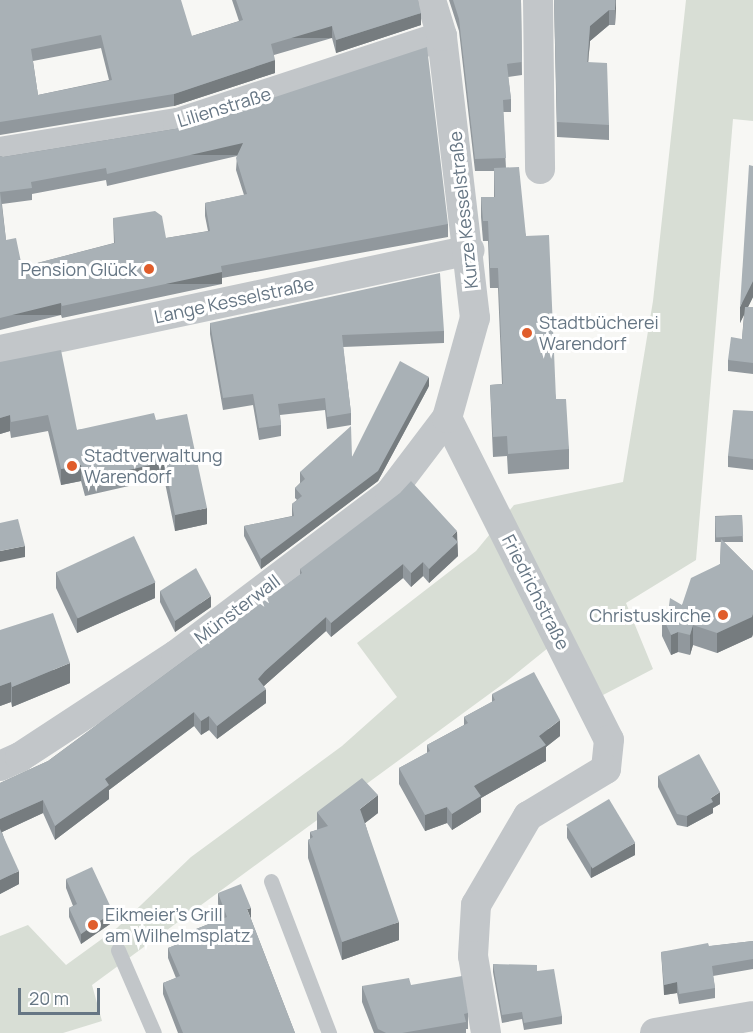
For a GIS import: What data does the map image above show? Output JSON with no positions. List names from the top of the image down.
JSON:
{
  "streets": {
    "street": [
      "Lilienstraße",
      "Kurze Kesselstraße",
      "Lange Kesselstraße",
      "Friedrichstraße",
      "Münsterwall"
    ]
  },
  "crossings": [
    ["Lilienstraße", "Kurze Kesselstraße"],
    ["Kurze Kesselstraße", "Lange Kesselstraße"],
    ["Kurze Kesselstraße", "Friedrichstraße"],
    ["Kurze Kesselstraße", "Münsterwall"],
    ["Friedrichstraße", "Münsterwall"]
  ],
  "places": [
    "Pension Glück",
    "Stadtbücherei Warendorf",
    "Stadtverwaltung Warendorf",
    "Christuskirche",
    "Eikmeier's Grill am Wilhelmsplatz"
  ],
  "scale_bar": "20 m"
}
